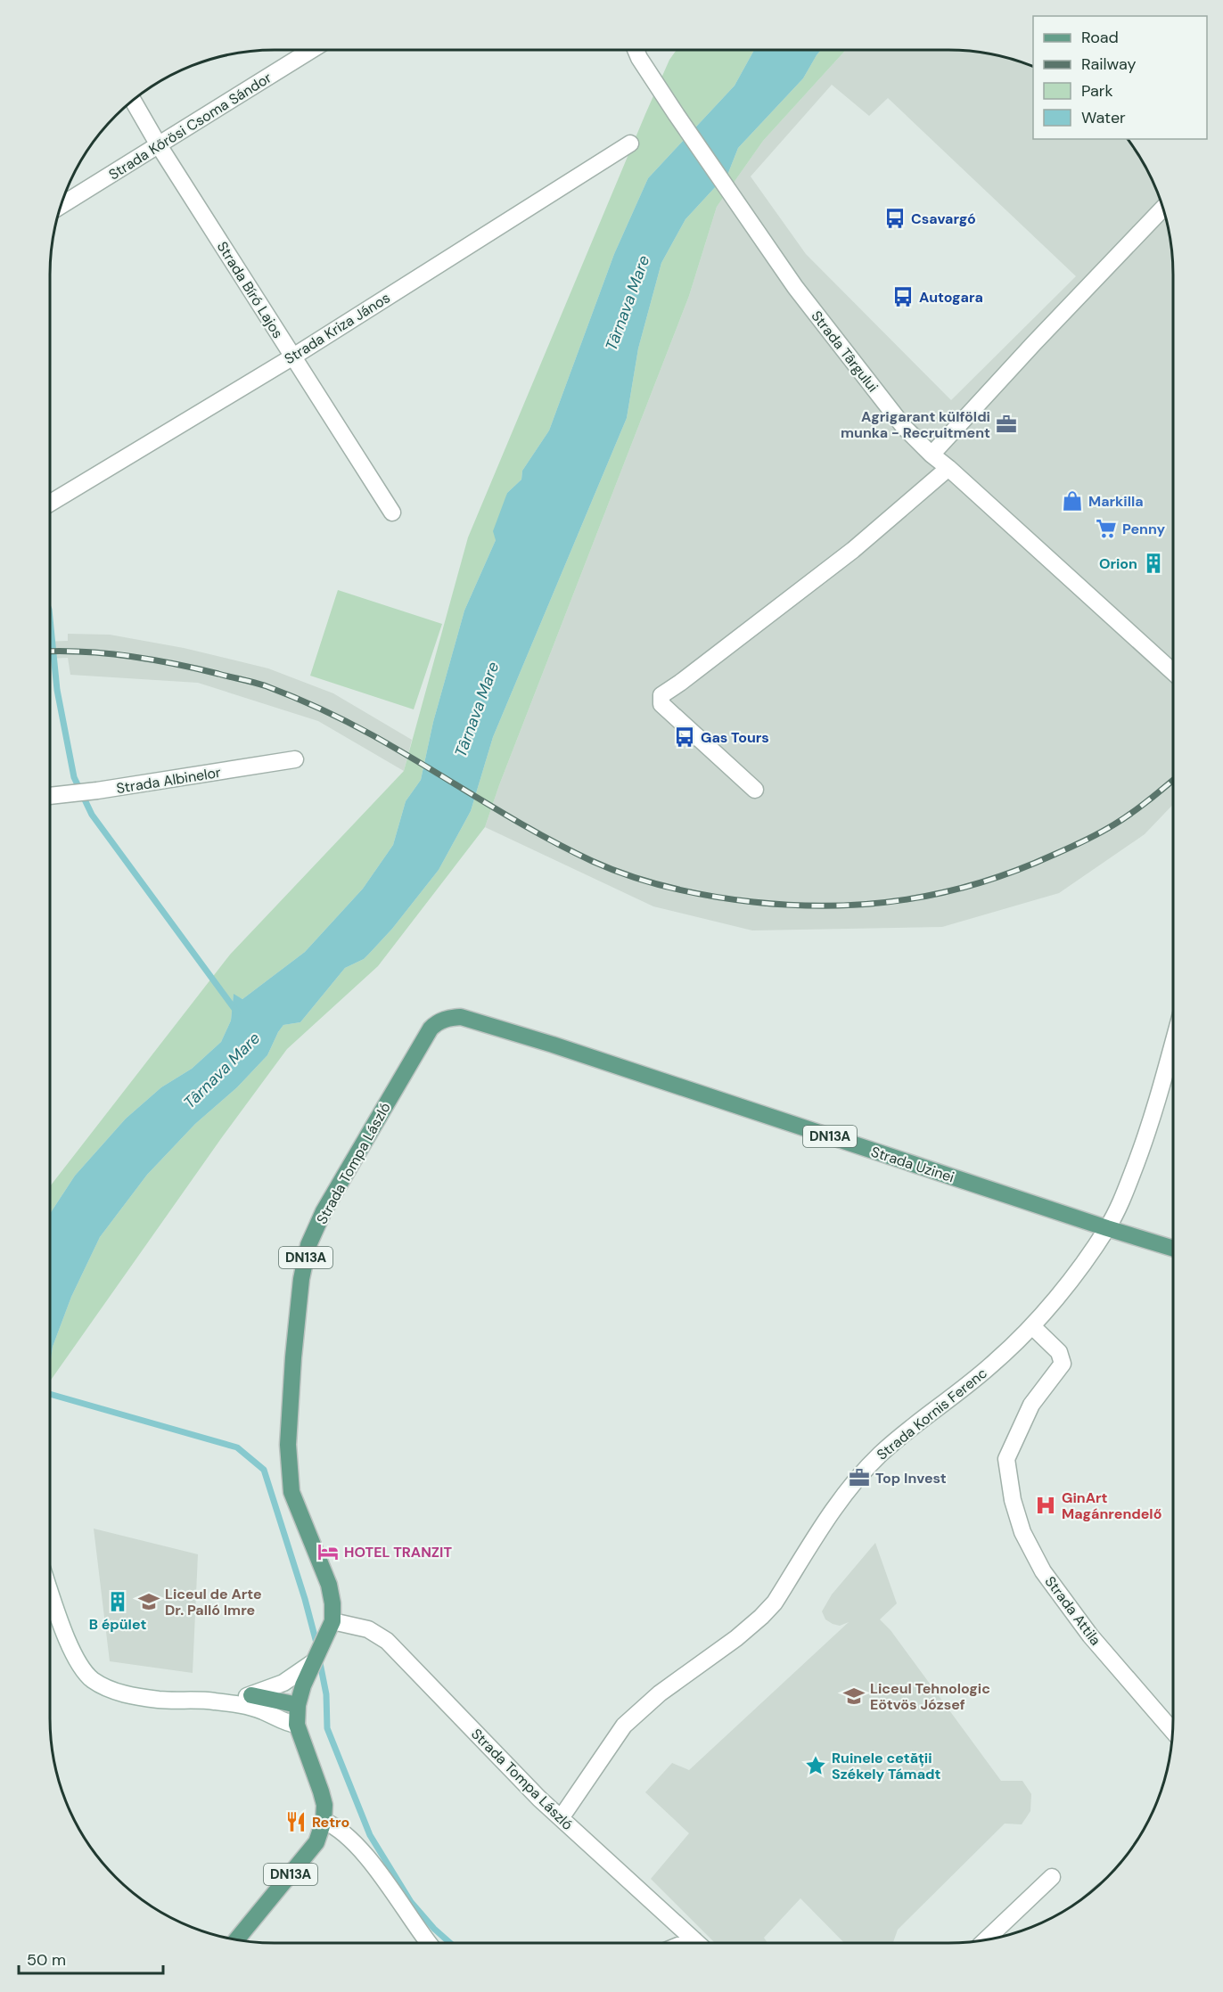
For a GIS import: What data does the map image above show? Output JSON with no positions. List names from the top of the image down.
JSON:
{
  "streets": {
    "main road": ["DN13A", "Strada Tompa László", "Strada Uzinei"],
    "street": [
      "Strada Kőrösi Csoma Sándor",
      "Strada Bíró Lajos",
      "Strada Kriza János",
      "Strada Târgului",
      "Strada Albinelor",
      "Strada Kornis Ferenc",
      "Strada Attila"
    ]
  },
  "crossings": [
    ["Strada Kőrösi Csoma Sándor", "Strada Bíró Lajos"],
    ["Strada Bíró Lajos", "Strada Kriza János"],
    ["DN13A", "Strada Tompa László"],
    ["Strada Tompa László", "Strada Uzinei"],
    ["Strada Tompa László", "Strada Kornis Ferenc"],
    ["Strada Uzinei", "Strada Kornis Ferenc"],
    ["Strada Kornis Ferenc", "Strada Attila"]
  ],
  "water": ["Târnava Mare"],
  "places": {
    "bus stop": ["Csavargó", "Autogara", "Gas Tours"],
    "office": ["Agrigarant külföldi munka - Recruitment", "Top Invest"],
    "shop": ["Markilla"],
    "supermarket": ["Penny"],
    "building": ["Orion", "B épület"],
    "hospital": ["GinArt Magánrendelő"],
    "hotel": ["HOTEL TRANZIT"],
    "school or university": ["Liceul de Arte Dr. Palló Imre", "Liceul Tehnologic Eötvös József"],
    "place": ["Ruinele cetății Székely Támadt"],
    "restaurant": ["Retro"]
  },
  "legend": [
    "Road",
    "Railway",
    "Park",
    "Water"
  ],
  "scale_bar": "50 m"
}
